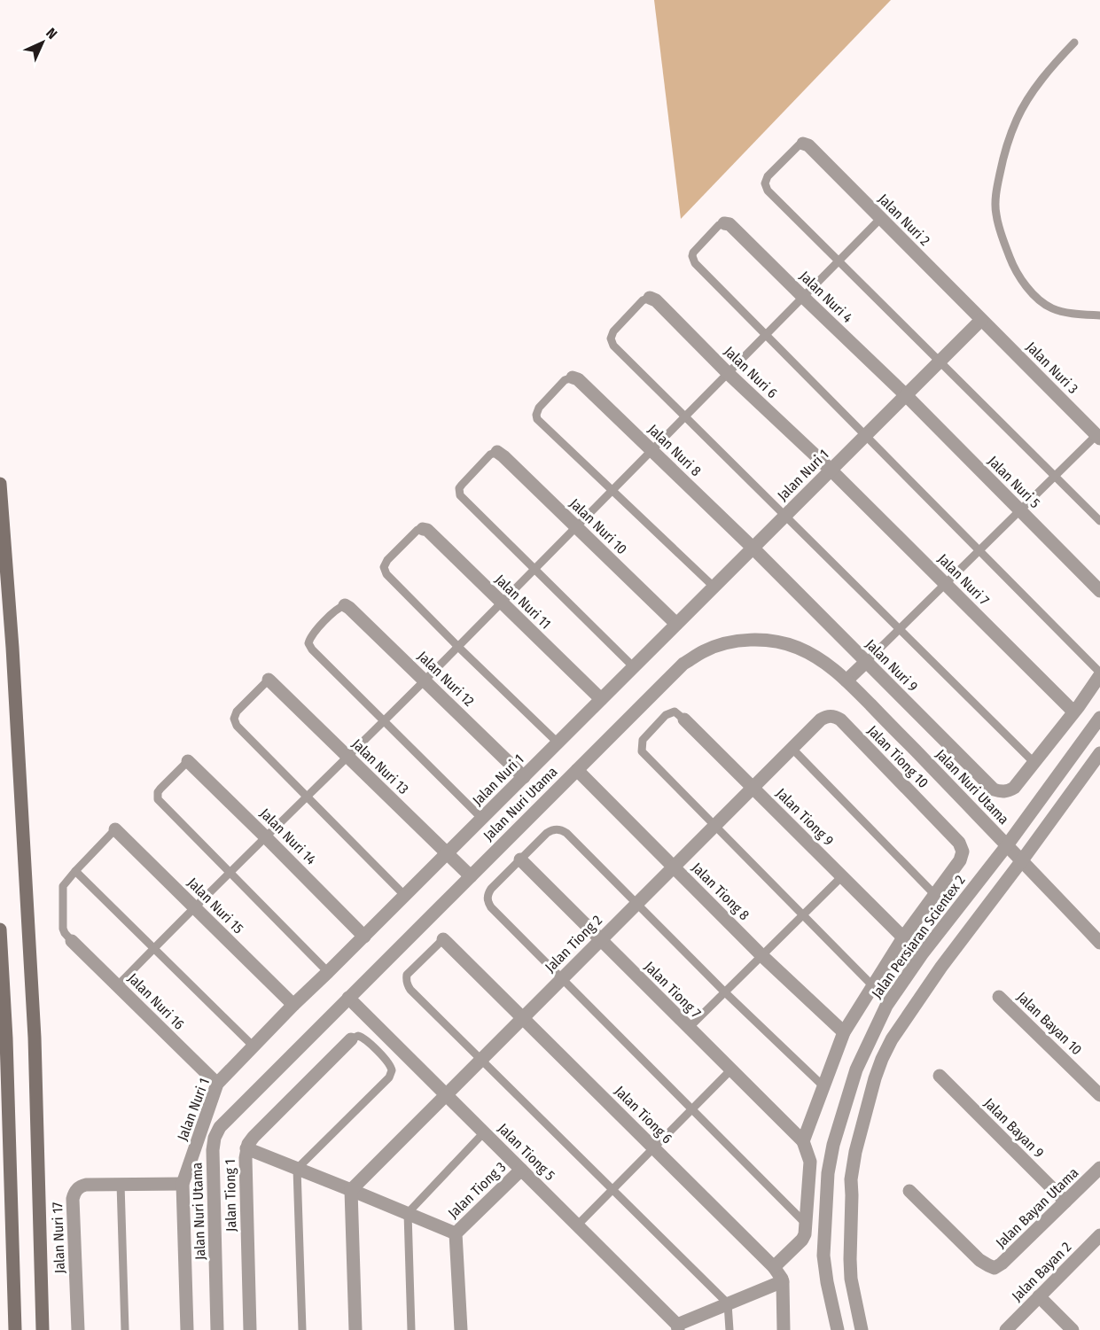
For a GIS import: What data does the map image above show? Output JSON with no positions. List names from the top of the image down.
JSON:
{
  "streets": {
    "street": [
      "Jalan Nuri 2",
      "Jalan Nuri 4",
      "Jalan Nuri 3",
      "Jalan Nuri 6",
      "Jalan Nuri 8",
      "Jalan Nuri 1",
      "Jalan Nuri 5",
      "Jalan Nuri 10",
      "Jalan Nuri 7",
      "Jalan Nuri 11",
      "Jalan Nuri 9",
      "Jalan Nuri 12",
      "Jalan Tiong 10",
      "Jalan Nuri 13",
      "Jalan Nuri Utama",
      "Jalan Tiong 9",
      "Jalan Nuri 14",
      "Jalan Tiong 8",
      "Jalan Nuri 15",
      "Jalan Persiaran Scientex 2",
      "Jalan Tiong 2",
      "Jalan Tiong 7",
      "Jalan Nuri 16",
      "Jalan Bayan 10",
      "Jalan Tiong 6",
      "Jalan Bayan 9",
      "Jalan Tiong 5",
      "Jalan Tiong 3",
      "Jalan Tiong 1",
      "Jalan Bayan Utama",
      "Jalan Nuri 17",
      "Jalan Bayan 2"
    ]
  },
  "crossings": [
    ["Jalan Nuri 2", "Jalan Nuri 3"],
    ["Jalan Nuri 2", "Jalan Nuri 1"],
    ["Jalan Nuri 4", "Jalan Nuri 1"],
    ["Jalan Nuri 4", "Jalan Nuri 5"],
    ["Jalan Nuri 3", "Jalan Nuri 1"],
    ["Jalan Nuri 6", "Jalan Nuri 1"],
    ["Jalan Nuri 6", "Jalan Nuri 7"],
    ["Jalan Nuri 8", "Jalan Nuri 1"],
    ["Jalan Nuri 8", "Jalan Nuri 9"],
    ["Jalan Nuri 1", "Jalan Nuri 5"],
    ["Jalan Nuri 1", "Jalan Nuri 10"],
    ["Jalan Nuri 1", "Jalan Nuri 7"],
    ["Jalan Nuri 1", "Jalan Nuri 11"],
    ["Jalan Nuri 1", "Jalan Nuri 9"],
    ["Jalan Nuri 1", "Jalan Nuri 12"],
    ["Jalan Nuri 1", "Jalan Nuri 13"],
    ["Jalan Nuri 1", "Jalan Nuri 14"],
    ["Jalan Nuri 1", "Jalan Nuri 15"],
    ["Jalan Nuri 1", "Jalan Nuri 16"],
    ["Jalan Nuri 1", "Jalan Nuri 17"],
    ["Jalan Tiong 10", "Jalan Tiong 2"],
    ["Jalan Nuri 13", "Jalan Nuri Utama"],
    ["Jalan Nuri Utama", "Jalan Tiong 8"],
    ["Jalan Nuri Utama", "Jalan Persiaran Scientex 2"],
    ["Jalan Nuri Utama", "Jalan Tiong 5"],
    ["Jalan Tiong 9", "Jalan Tiong 2"],
    ["Jalan Tiong 8", "Jalan Tiong 2"],
    ["Jalan Tiong 2", "Jalan Tiong 7"],
    ["Jalan Tiong 2", "Jalan Tiong 6"],
    ["Jalan Tiong 2", "Jalan Tiong 5"],
    ["Jalan Bayan 9", "Jalan Bayan Utama"],
    ["Jalan Tiong 5", "Jalan Tiong 3"]
  ],
  "north": "top right"
}
